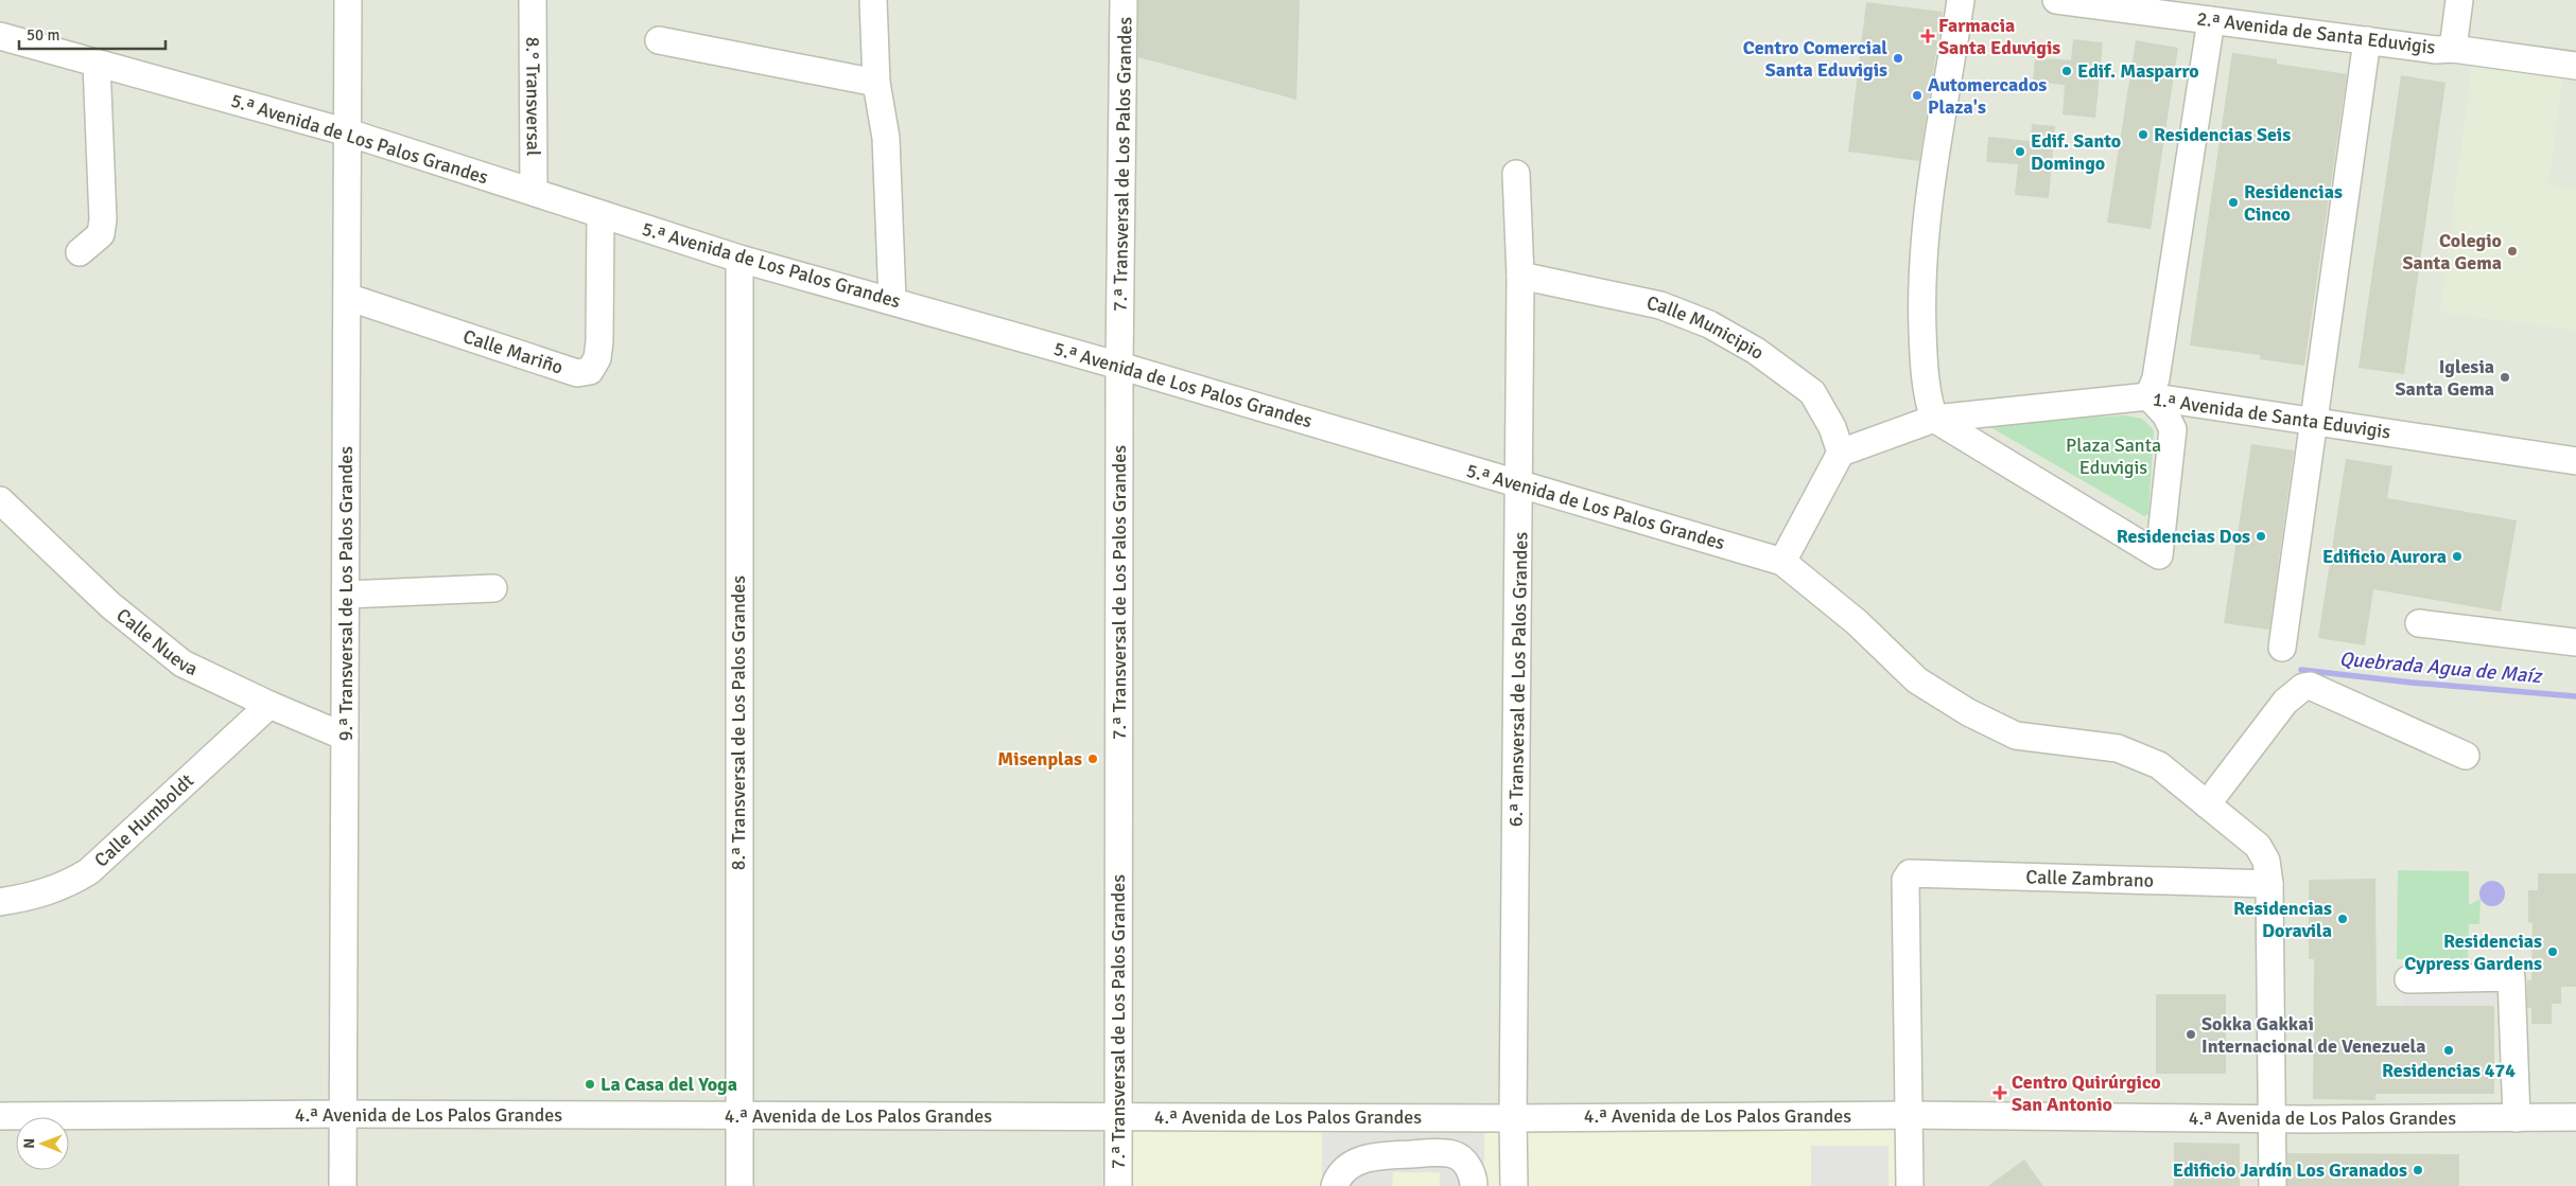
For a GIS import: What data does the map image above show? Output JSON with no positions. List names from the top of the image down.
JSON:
{
  "streets": {
    "street": [
      "2.ª Avenida de Santa Eduvigis",
      "8.° Transversal",
      "5.ª Avenida de Los Palos Grandes",
      "7.ª Transversal de Los Palos Grandes",
      "Calle Municipio",
      "Calle Mariño",
      "1.ª Avenida de Santa Eduvigis",
      "9.ª Transversal de Los Palos Grandes",
      "Calle Nueva",
      "6.ª Transversal de Los Palos Grandes",
      "8.ª Transversal de Los Palos Grandes",
      "Calle Humboldt",
      "Calle Zambrano",
      "4.ª Avenida de Los Palos Grandes"
    ]
  },
  "crossings": [
    ["8.° Transversal", "5.ª Avenida de Los Palos Grandes"],
    ["5.ª Avenida de Los Palos Grandes", "7.ª Transversal de Los Palos Grandes"],
    ["5.ª Avenida de Los Palos Grandes", "Calle Mariño"],
    ["5.ª Avenida de Los Palos Grandes", "9.ª Transversal de Los Palos Grandes"],
    ["5.ª Avenida de Los Palos Grandes", "6.ª Transversal de Los Palos Grandes"],
    ["5.ª Avenida de Los Palos Grandes", "8.ª Transversal de Los Palos Grandes"],
    ["5.ª Avenida de Los Palos Grandes", "Calle Zambrano"],
    ["5.ª Avenida de Los Palos Grandes", "4.ª Avenida de Los Palos Grandes"],
    ["7.ª Transversal de Los Palos Grandes", "4.ª Avenida de Los Palos Grandes"],
    ["Calle Municipio", "6.ª Transversal de Los Palos Grandes"],
    ["Calle Mariño", "9.ª Transversal de Los Palos Grandes"],
    ["9.ª Transversal de Los Palos Grandes", "Calle Nueva"],
    ["9.ª Transversal de Los Palos Grandes", "4.ª Avenida de Los Palos Grandes"],
    ["Calle Nueva", "Calle Humboldt"],
    ["6.ª Transversal de Los Palos Grandes", "4.ª Avenida de Los Palos Grandes"],
    ["8.ª Transversal de Los Palos Grandes", "4.ª Avenida de Los Palos Grandes"],
    ["Calle Zambrano", "4.ª Avenida de Los Palos Grandes"]
  ],
  "water": ["Quebrada Agua de Maíz"],
  "parks": ["Plaza Santa Eduvigis"],
  "places": {
    "health": ["Farmacia Santa Eduvigis", "Centro Quirúrgico San Antonio"],
    "other": [
      "Centro Comercial Santa Eduvigis",
      "Edif. Masparro",
      "Automercados Plaza's",
      "Residencias Seis",
      "Edif. Santo Domingo",
      "Residencias Cinco",
      "Colegio Santa Gema",
      "Iglesia Santa Gema",
      "Residencias Dos",
      "Edificio Aurora",
      "Misenplas",
      "Residencias Doravila",
      "Residencias Cypress Gardens",
      "Sokka Gakkai Internacional de Venezuela",
      "Residencias 474",
      "La Casa del Yoga",
      "Edificio Jardín Los Granados"
    ]
  },
  "scale_bar": "50 m",
  "north": "left"
}
